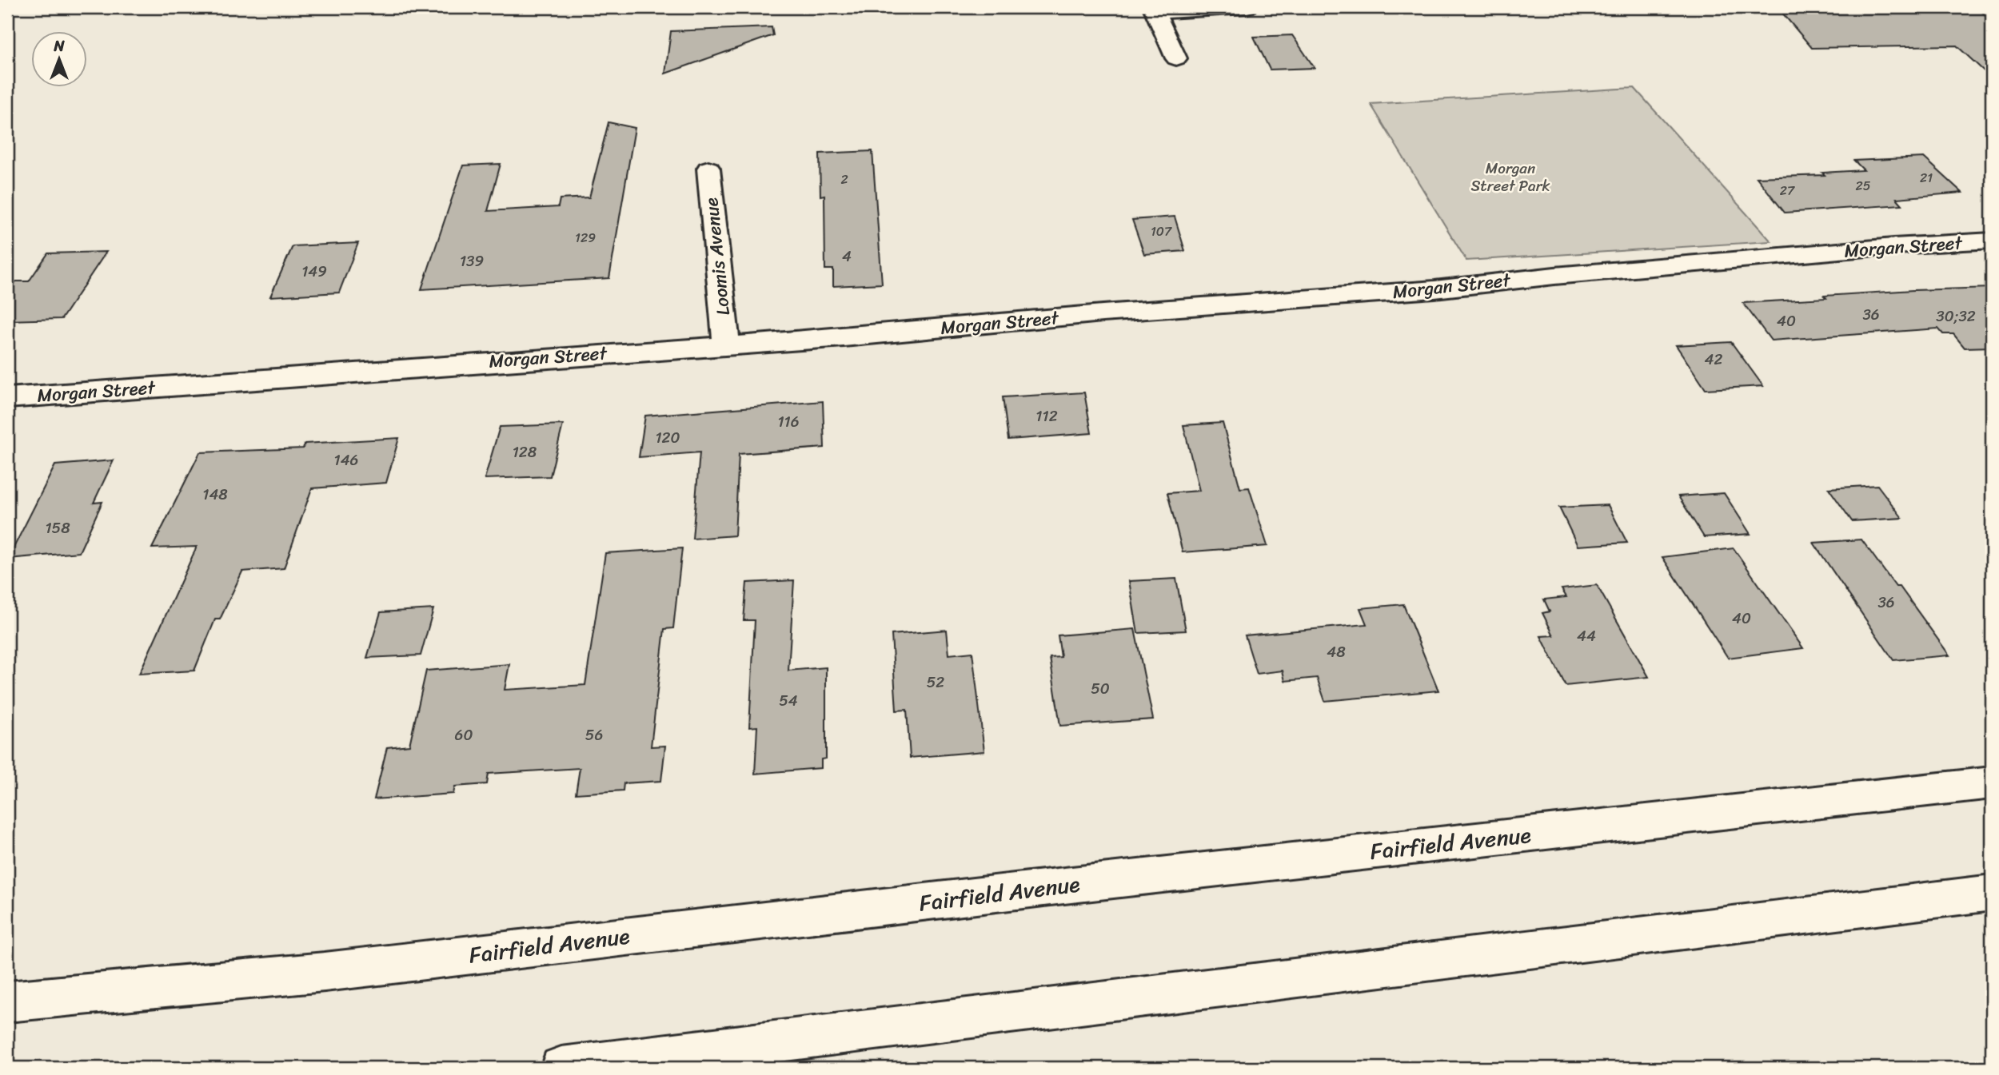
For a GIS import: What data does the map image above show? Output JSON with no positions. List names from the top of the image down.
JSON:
{
  "streets": {
    "street": ["Morgan Street", "Loomis Avenue", "Fairfield Avenue"]
  },
  "crossings": [
    ["Morgan Street", "Loomis Avenue"]
  ],
  "parks": ["Morgan Street Park"],
  "house_numbers": [
    "21",
    "2",
    "25",
    "27",
    "107",
    "129",
    "4",
    "139",
    "149",
    "36",
    "30;32",
    "40",
    "42",
    "112",
    "116",
    "120",
    "128",
    "146",
    "148",
    "158",
    "36",
    "40",
    "44",
    "48",
    "52",
    "50",
    "54",
    "60",
    "56"
  ],
  "north": "top"
}
